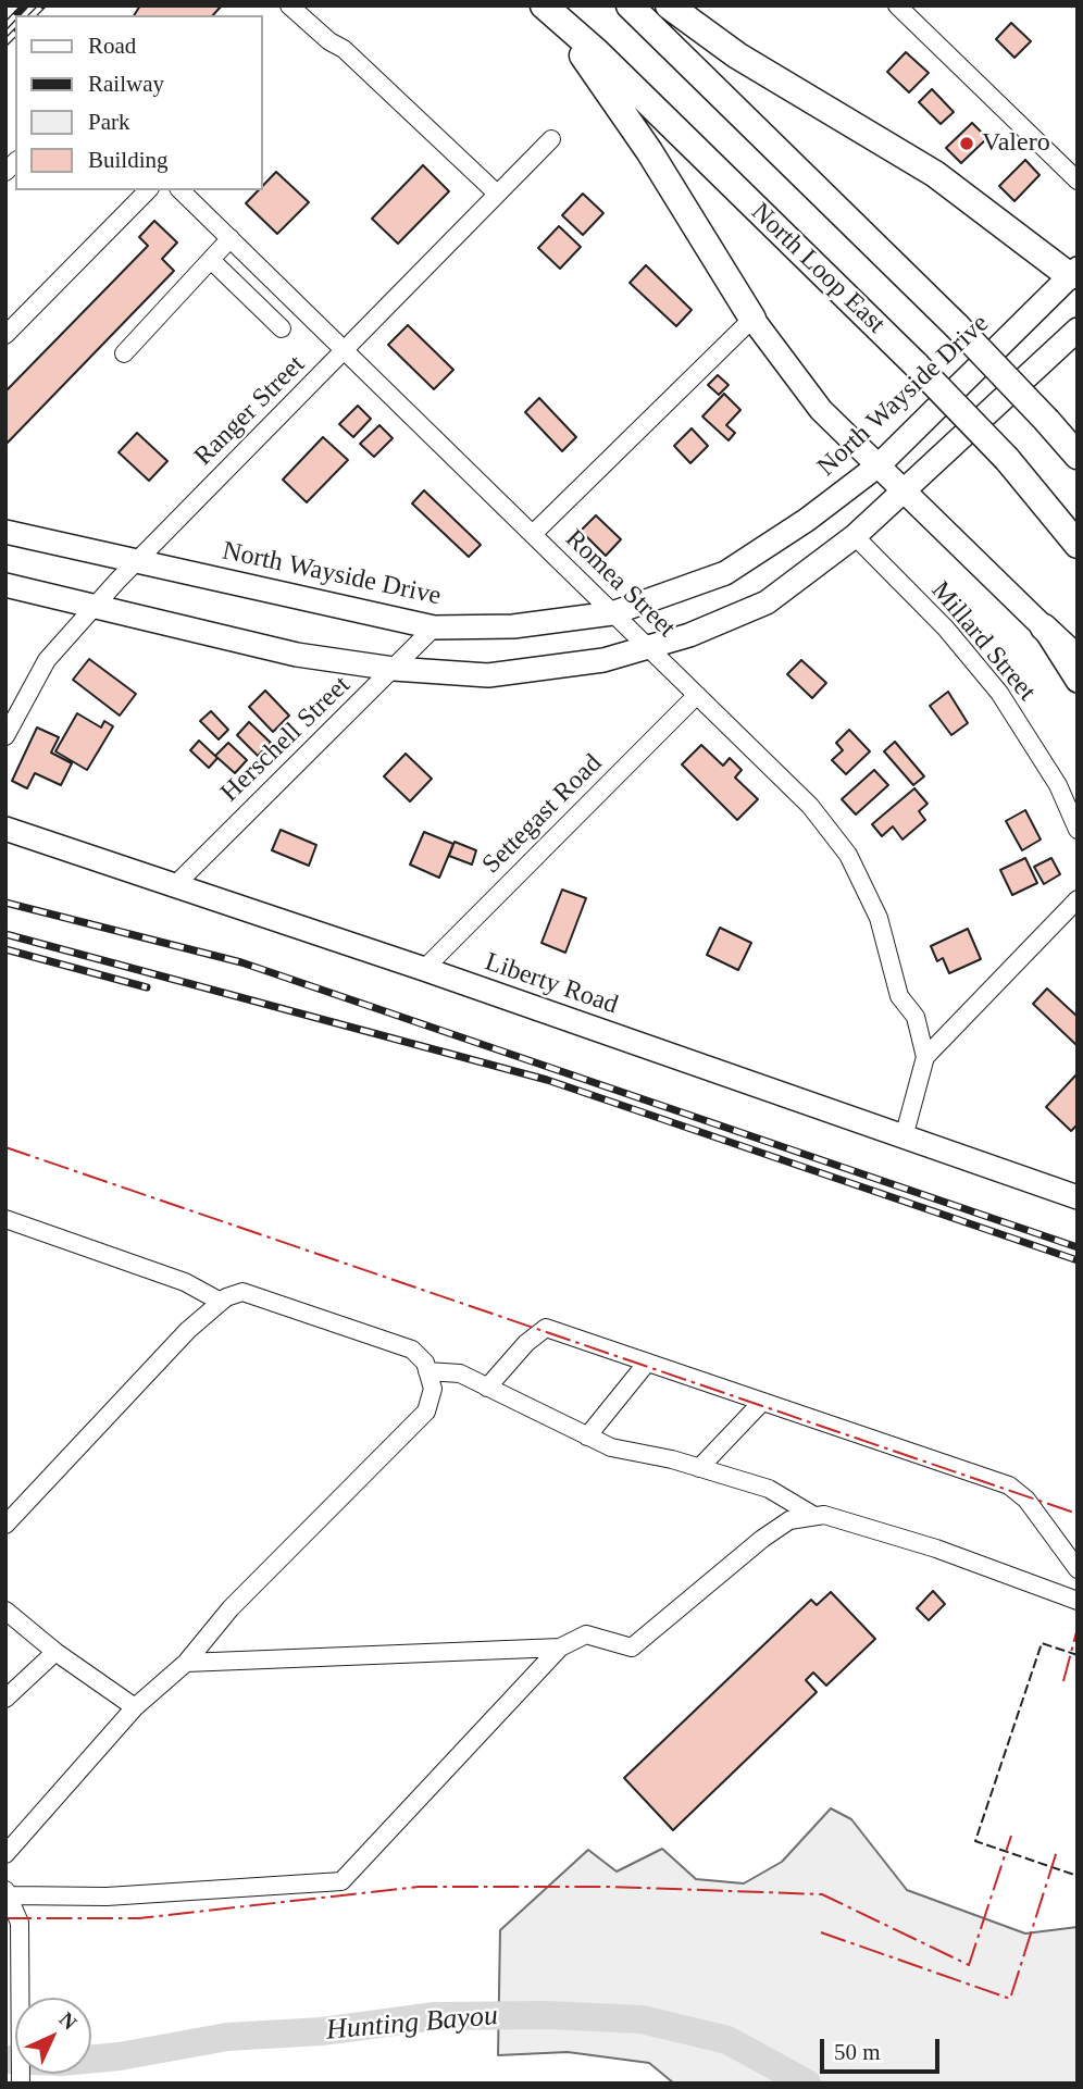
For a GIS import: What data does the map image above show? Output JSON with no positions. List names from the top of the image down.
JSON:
{
  "streets": {
    "highway": ["North Loop East"],
    "main road": ["North Wayside Drive", "Liberty Road"],
    "street": [
      "Ranger Street",
      "Romea Street",
      "Millard Street",
      "Herschell Street",
      "Settegast Road"
    ]
  },
  "crossings": [
    ["North Wayside Drive", "Ranger Street"],
    ["North Wayside Drive", "Romea Street"],
    ["North Wayside Drive", "Herschell Street"],
    ["Ranger Street", "Romea Street"],
    ["Romea Street", "Settegast Road"],
    ["Herschell Street", "Liberty Road"],
    ["Settegast Road", "Liberty Road"]
  ],
  "water": ["Hunting Bayou"],
  "places": ["Valero"],
  "legend": [
    "Road",
    "Railway",
    "Park",
    "Building"
  ],
  "scale_bar": "50 m",
  "north": "top right"
}
